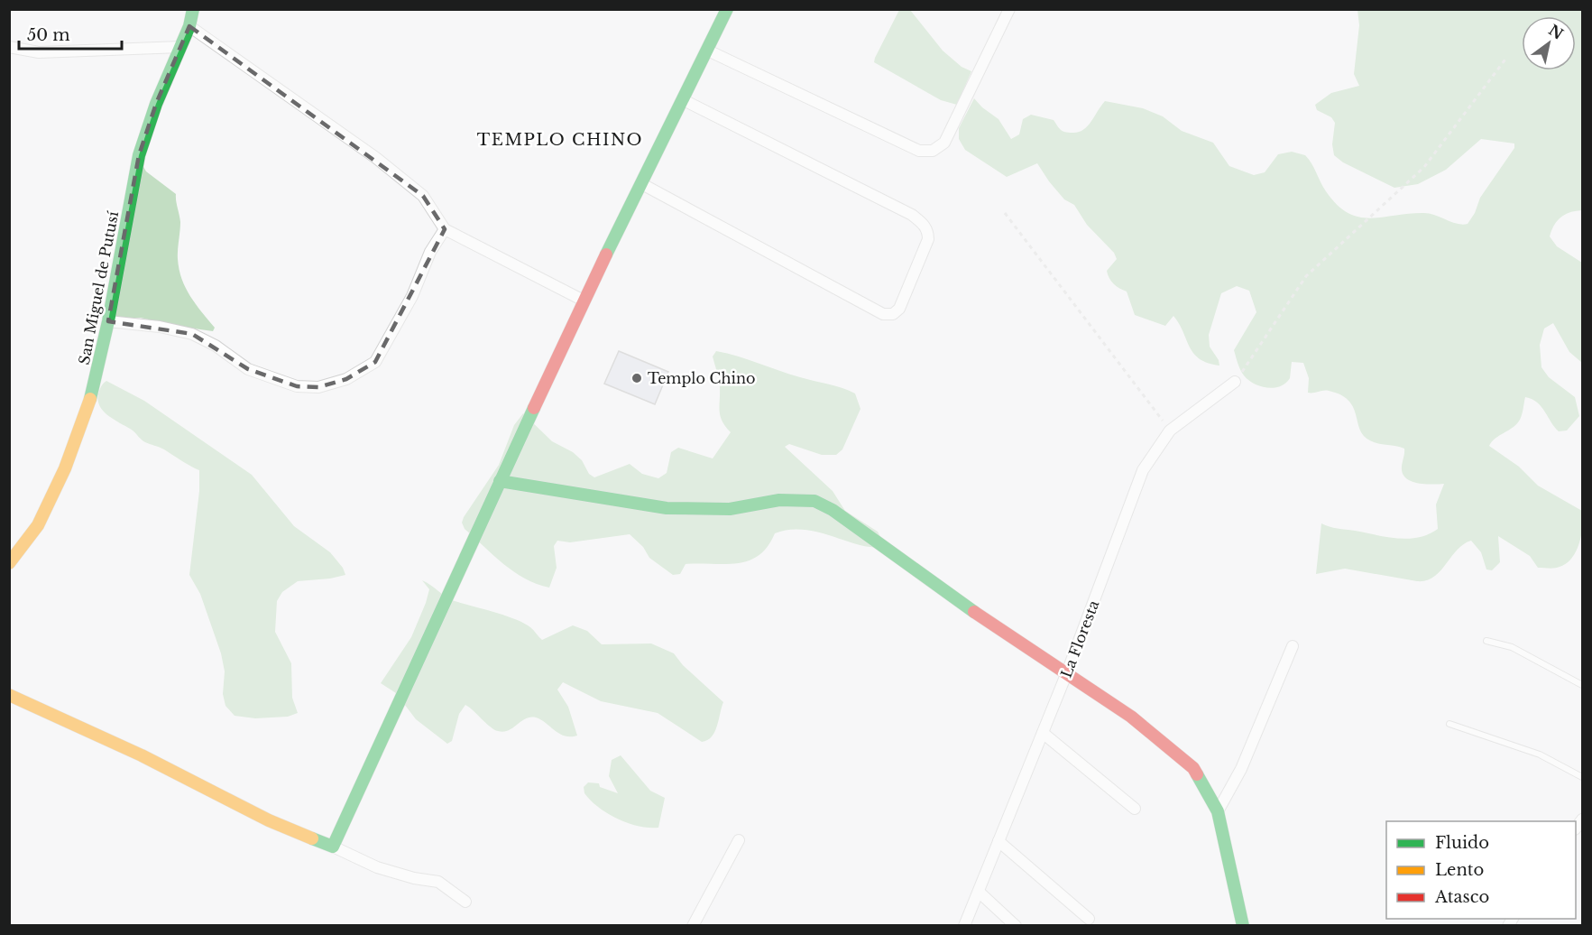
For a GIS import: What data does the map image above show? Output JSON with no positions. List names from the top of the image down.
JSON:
{
  "streets": {
    "street": ["San Miguel de Putusí", "La Floresta"]
  },
  "districts": ["TEMPLO CHINO"],
  "places": ["Templo Chino"],
  "legend": ["Fluido", "Lento", "Atasco"],
  "scale_bar": "50 m",
  "north": "top right"
}
